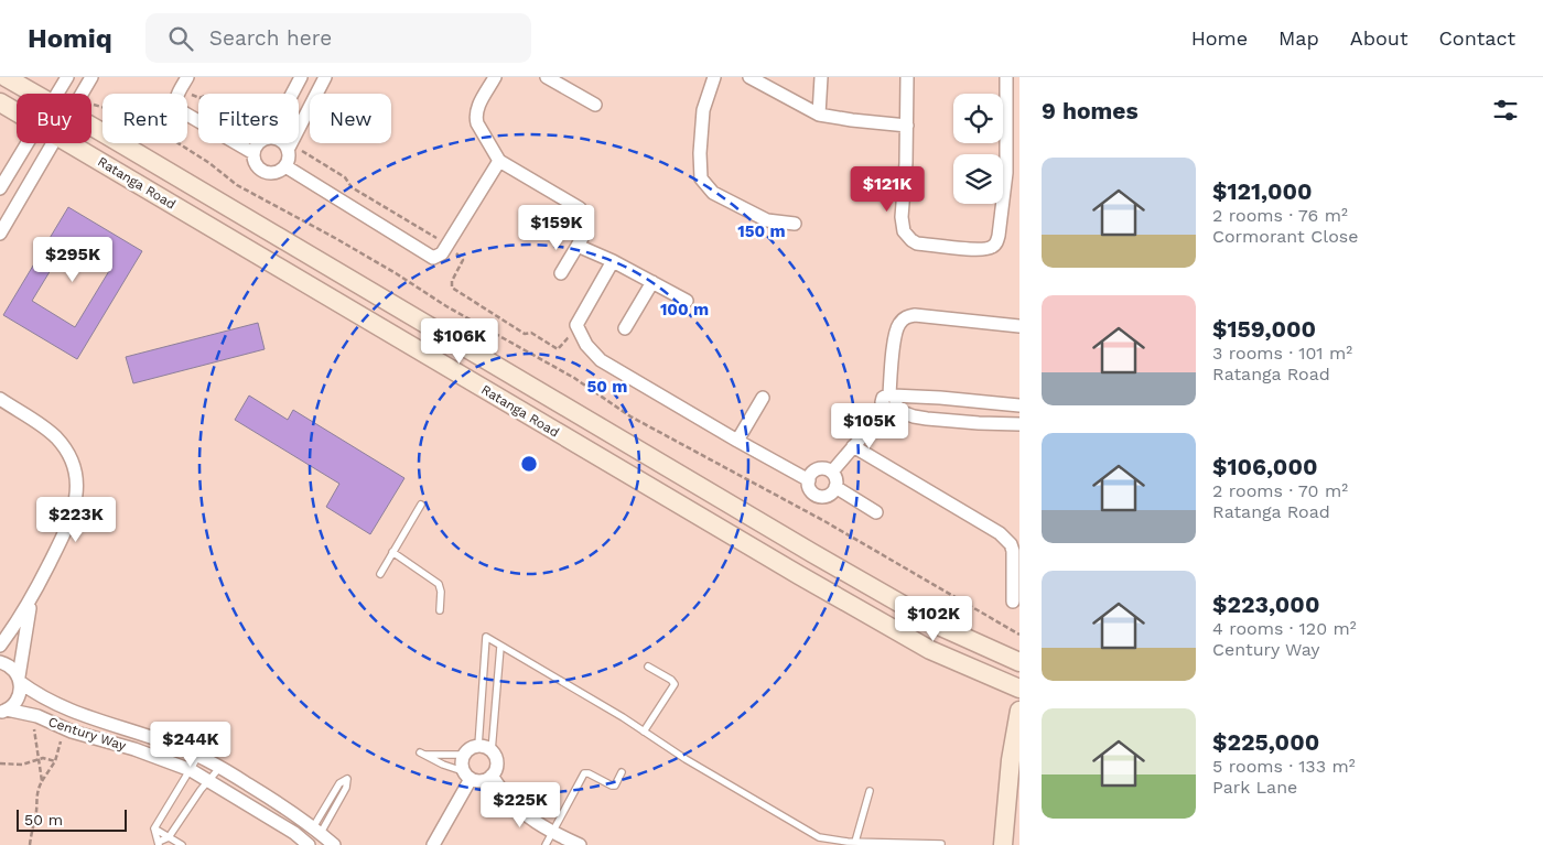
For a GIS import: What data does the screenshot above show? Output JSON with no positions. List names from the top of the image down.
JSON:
{
  "streets": {
    "main road": ["Ratanga Road"],
    "street": ["Century Way"]
  },
  "scale_bar": "50 m",
  "page": {
    "header": "Homiq",
    "search": "Search here",
    "nav": [
      "Home",
      "Map",
      "About",
      "Contact"
    ],
    "heading": "9 homes",
    "chip": [
      "Buy",
      "Rent",
      "Filters",
      "New"
    ],
    "list": [
      {
        "name": "$121,000",
        "note": "2 rooms · 76 m² · Cormorant Close"
      },
      {
        "name": "$159,000",
        "note": "3 rooms · 101 m² · Ratanga Road"
      },
      {
        "name": "$106,000",
        "note": "2 rooms · 70 m² · Ratanga Road"
      },
      {
        "name": "$223,000",
        "note": "4 rooms · 120 m² · Century Way"
      },
      {
        "name": "$225,000",
        "note": "5 rooms · 133 m² · Park Lane"
      }
    ],
    "price": [
      "$121K",
      "$159K",
      "$295K",
      "$106K",
      "$105K",
      "$223K",
      "$102K",
      "$244K",
      "$225K"
    ],
    "scale": "50 m"
  },
  "rings": ["150 m", "100 m", "50 m"]
}
